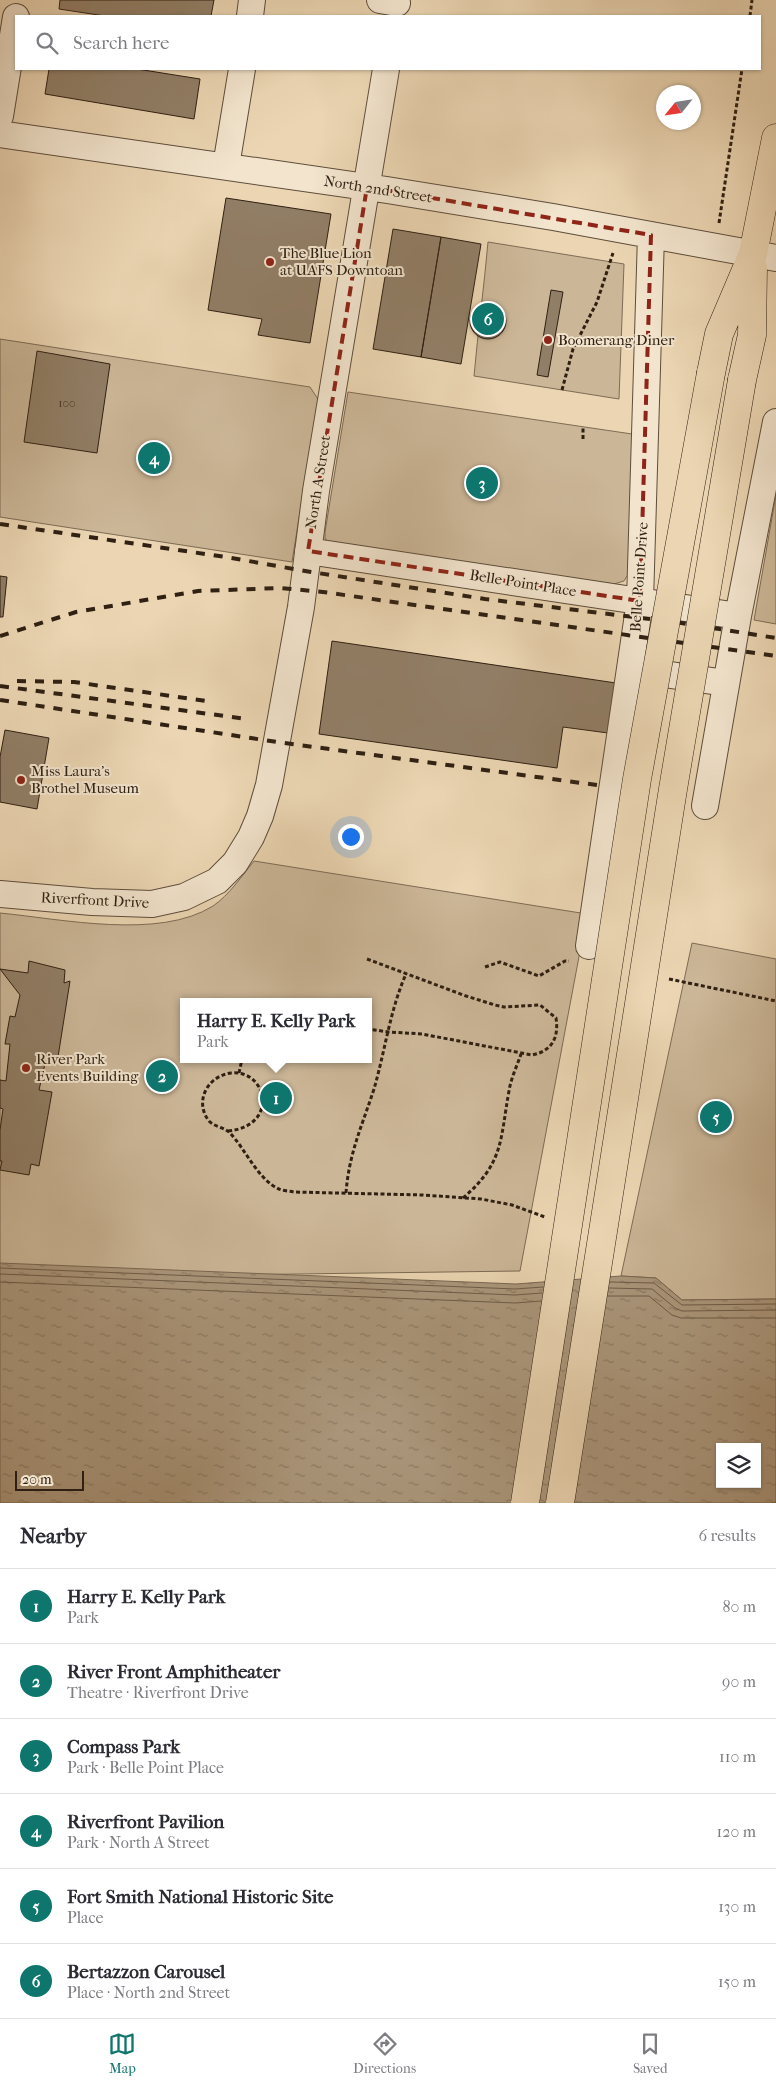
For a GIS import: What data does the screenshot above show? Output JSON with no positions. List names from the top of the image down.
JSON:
{
  "streets": {
    "street": [
      "North 2nd Street",
      "North A Street",
      "Belle Point Drive",
      "Belle Point Place",
      "Riverfront Drive"
    ]
  },
  "crossings": [
    ["North 2nd Street", "North A Street"],
    ["North 2nd Street", "Belle Point Drive"],
    ["North A Street", "Belle Point Place"],
    ["North A Street", "Riverfront Drive"],
    ["Belle Point Drive", "Belle Point Place"]
  ],
  "places": [
    "The Blue Lion at UAFS Downtoan",
    "Boomerang Diner",
    "Miss Laura's Brothel Museum",
    "River Park Events Building"
  ],
  "house_numbers": ["100"],
  "scale_bar": "20 m",
  "north": "bottom left",
  "page": {
    "search": "Search here",
    "pins": [
      "6",
      "4",
      "3",
      "2",
      "1",
      "5"
    ],
    "popup": ["Harry E. Kelly Park", "Park"],
    "scale": "20 m",
    "heading": ["Nearby", "6 results"],
    "list": [
      {
        "mark": "1",
        "name": "Harry E. Kelly Park",
        "note": "Park",
        "value": "80 m"
      },
      {
        "mark": "2",
        "name": "River Front Amphitheater",
        "note": "Theatre · Riverfront Drive",
        "value": "90 m"
      },
      {
        "mark": "3",
        "name": "Compass Park",
        "note": "Park · Belle Point Place",
        "value": "110 m"
      },
      {
        "mark": "4",
        "name": "Riverfront Pavilion",
        "note": "Park · North A Street",
        "value": "120 m"
      },
      {
        "mark": "5",
        "name": "Fort Smith National Historic Site",
        "note": "Place",
        "value": "130 m"
      },
      {
        "mark": "6",
        "name": "Bertazzon Carousel",
        "note": "Place · North 2nd Street",
        "value": "150 m"
      }
    ],
    "nav": ["Map", "Directions", "Saved"]
  }
}
